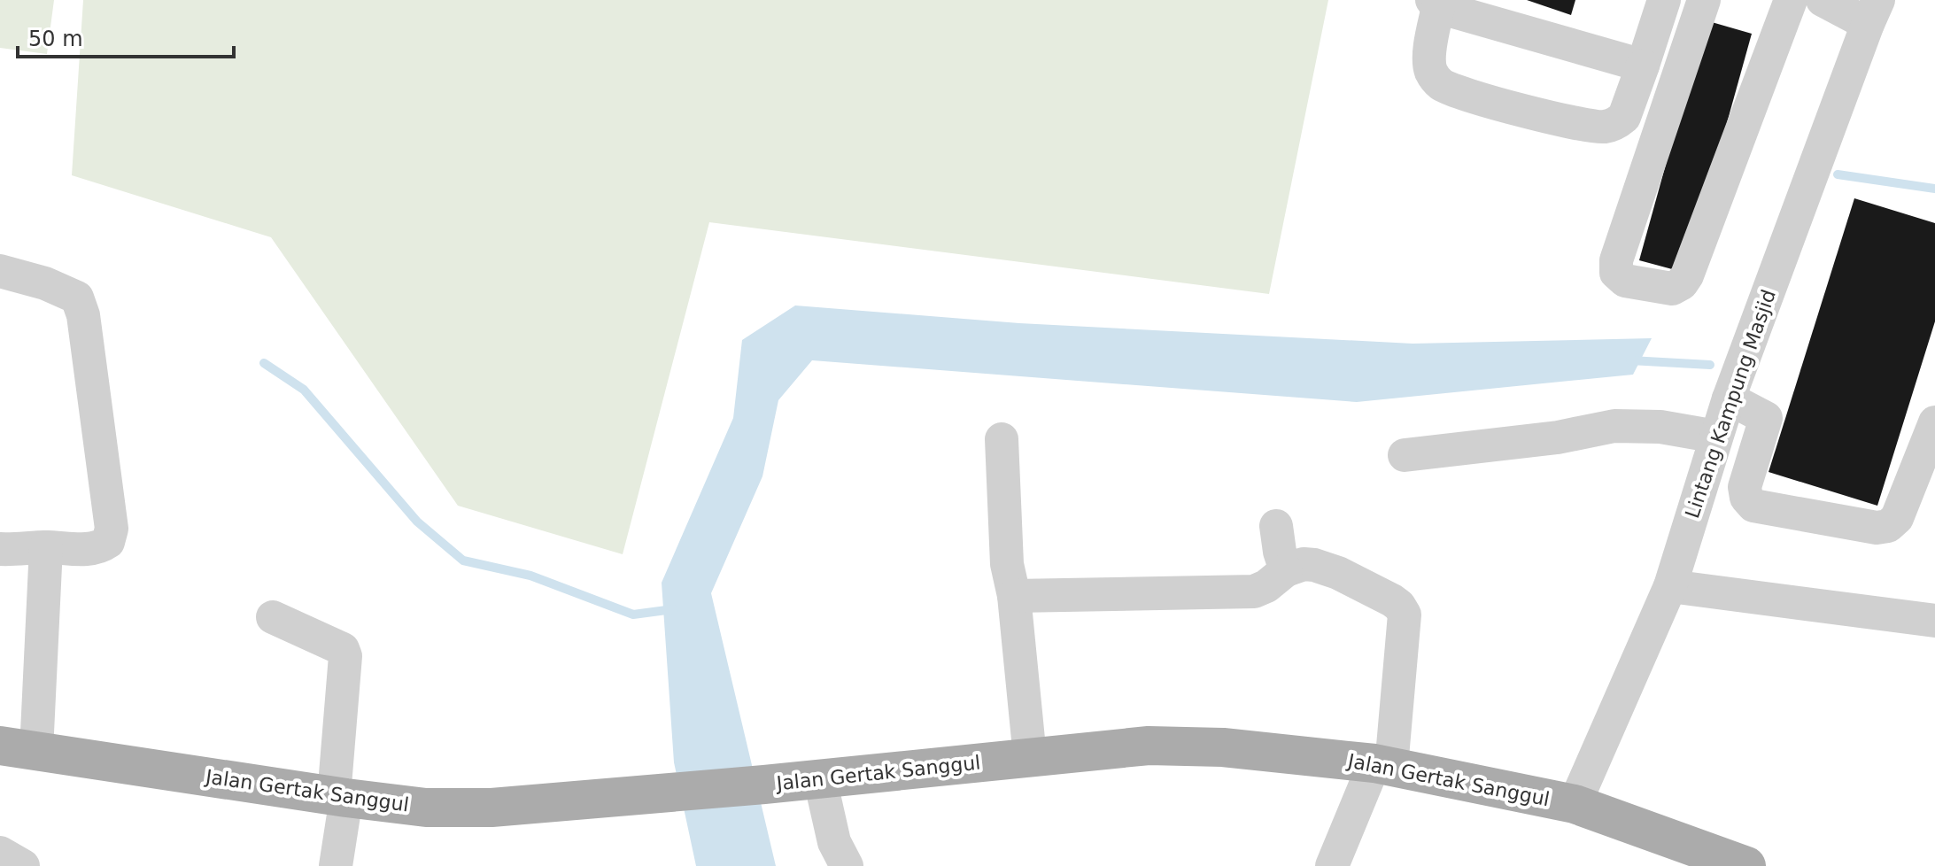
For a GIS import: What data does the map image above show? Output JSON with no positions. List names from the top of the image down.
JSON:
{
  "streets": {
    "main road": ["Jalan Gertak Sanggul"],
    "street": ["Lintang Kampung Masjid"]
  },
  "crossings": [
    ["Lintang Kampung Masjid", "Jalan Gertak Sanggul"]
  ],
  "scale_bar": "50 m"
}
